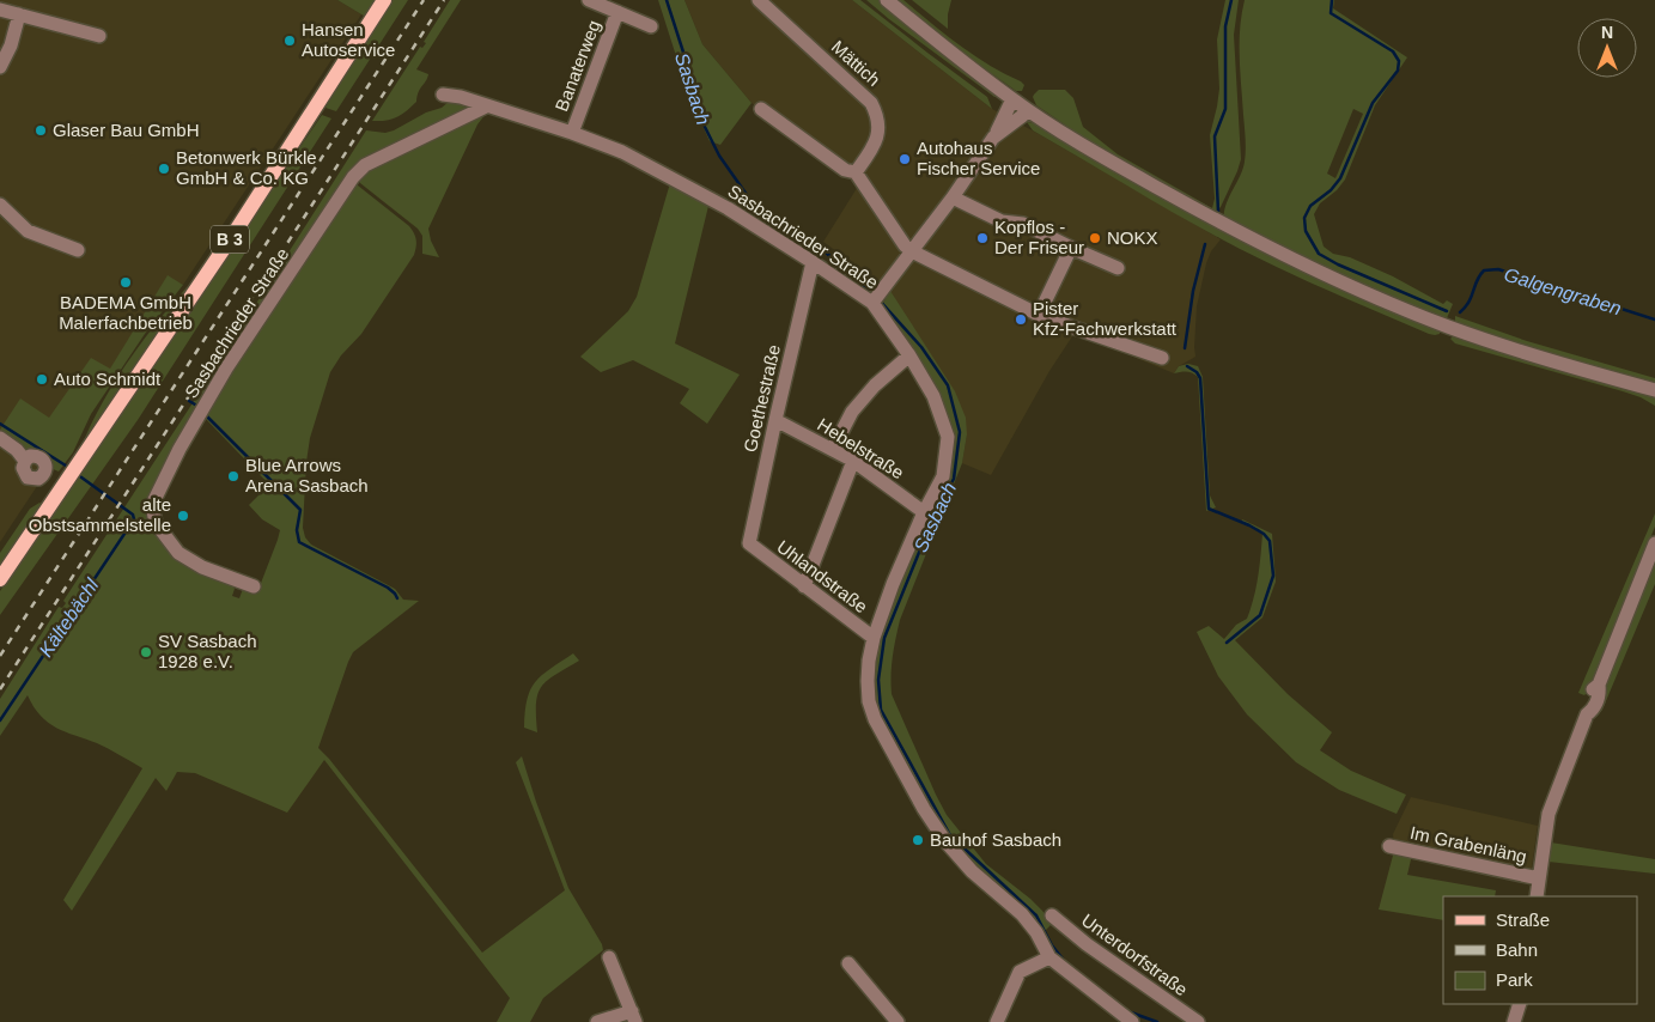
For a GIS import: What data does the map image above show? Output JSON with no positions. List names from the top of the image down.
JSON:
{
  "streets": {
    "main road": ["B 3"],
    "street": [
      "Mättich",
      "Banaterweg",
      "Sasbachrieder Straße",
      "Goethestraße",
      "Hebelstraße",
      "Uhlandstraße",
      "Im Grabenläng",
      "Unterdorfstraße"
    ]
  },
  "crossings": [
    ["Banaterweg", "Sasbachrieder Straße"],
    ["Sasbachrieder Straße", "Goethestraße"],
    ["Sasbachrieder Straße", "Hebelstraße"],
    ["Sasbachrieder Straße", "Uhlandstraße"],
    ["Goethestraße", "Hebelstraße"],
    ["Goethestraße", "Uhlandstraße"]
  ],
  "water": ["Sasbach", "Galgengraben", "Kältebächl"],
  "places": [
    "Hansen Autoservice",
    "Glaser Bau GmbH",
    "Autohaus Fischer Service",
    "Betonwerk Bürkle GmbH & Co. KG",
    "Kopflos - Der Friseur",
    "NOKX",
    "BADEMA GmbH Malerfachbetrieb",
    "Pister Kfz-Fachwerkstatt",
    "Auto Schmidt",
    "Blue Arrows Arena Sasbach",
    "alte Obstsammelstelle",
    "SV Sasbach 1928 e.V.",
    "Bauhof Sasbach"
  ],
  "legend": ["Straße", "Bahn", "Park"],
  "north": "top"
}
